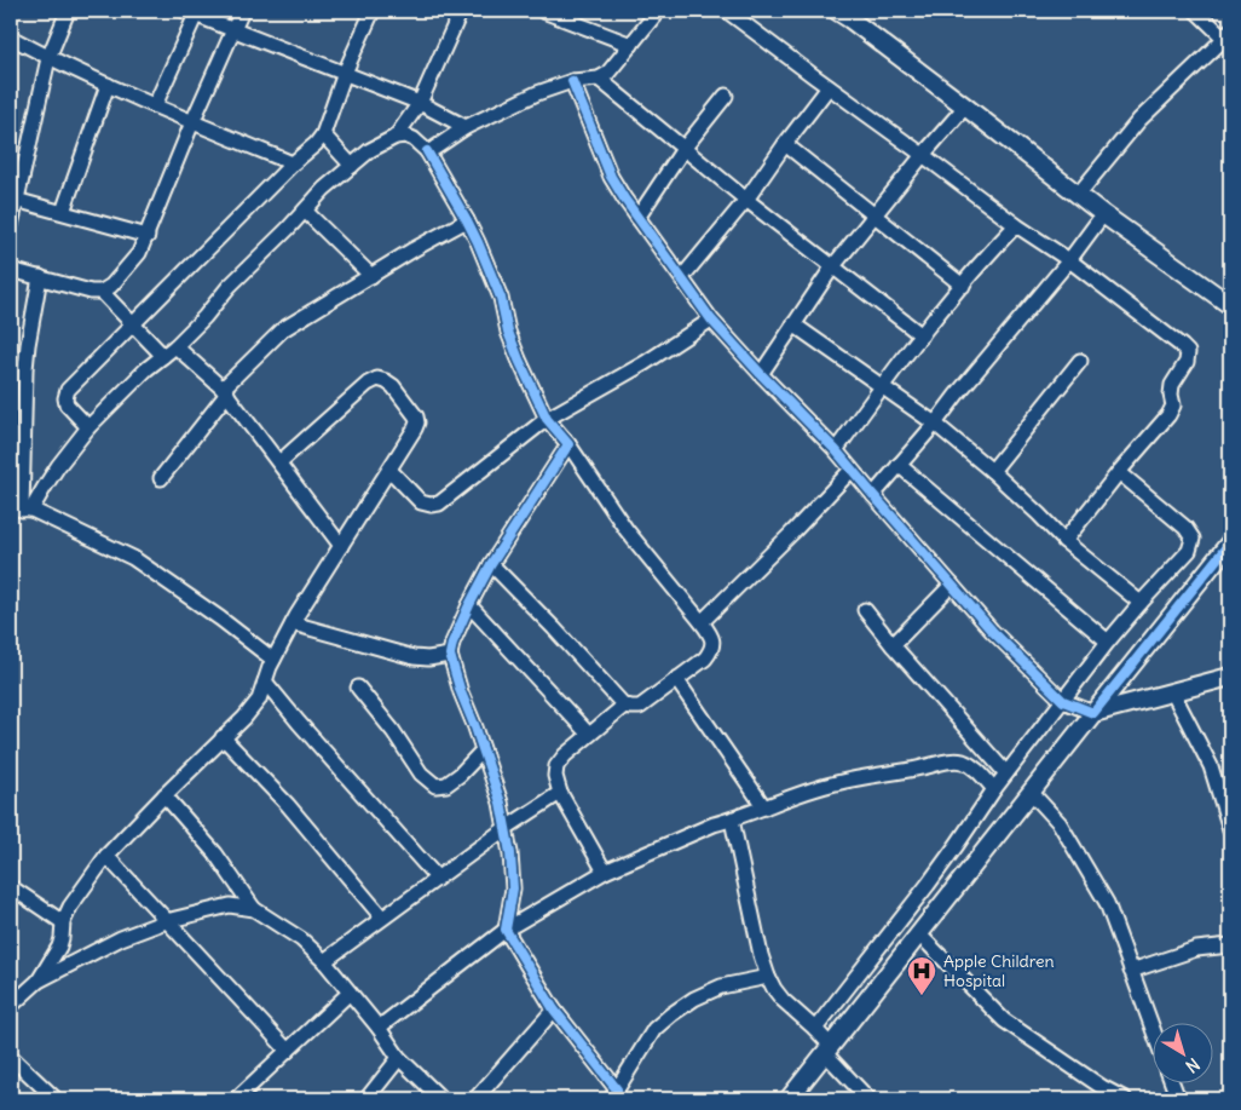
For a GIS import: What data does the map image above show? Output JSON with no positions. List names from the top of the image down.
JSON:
{
  "places": {
    "hospital": ["Apple Children Hospital"]
  },
  "north": "bottom right"
}
